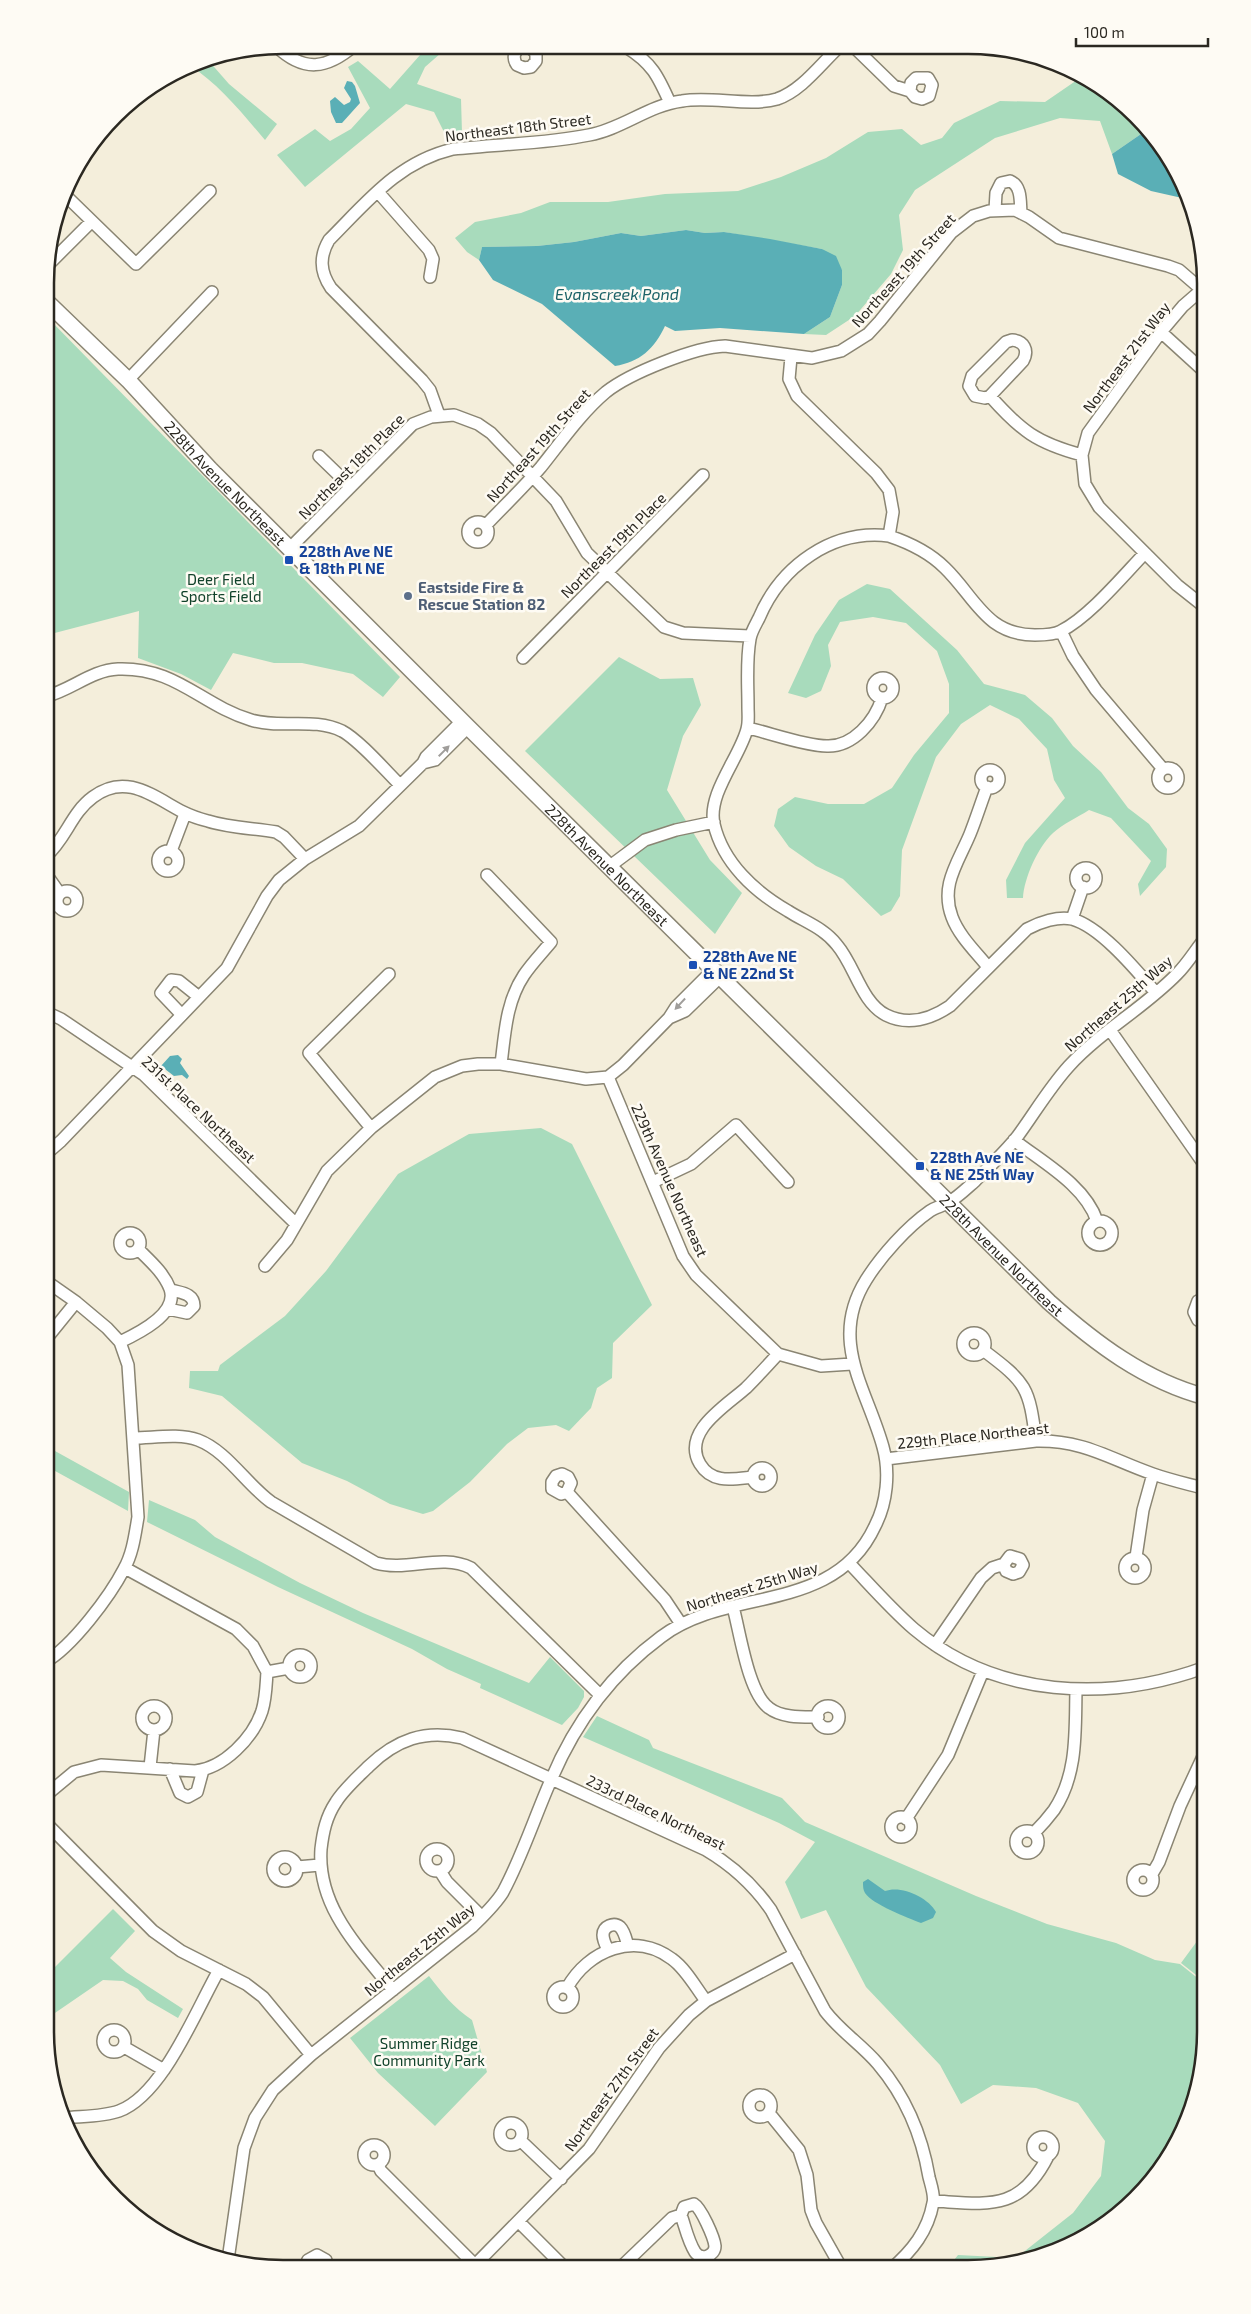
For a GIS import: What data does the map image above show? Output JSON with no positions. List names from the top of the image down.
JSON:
{
  "streets": {
    "main road": ["228th Avenue Northeast"],
    "street": [
      "Northeast 18th Street",
      "Northeast 19th Street",
      "Northeast 21st Way",
      "Northeast 18th Place",
      "Northeast 19th Place",
      "Northeast 25th Way",
      "231st Place Northeast",
      "229th Avenue Northeast",
      "229th Place Northeast",
      "233rd Place Northeast",
      "Northeast 27th Street"
    ]
  },
  "crossings": [
    ["Northeast 18th Street", "Northeast 18th Place"],
    ["Northeast 18th Place", "228th Avenue Northeast"],
    ["228th Avenue Northeast", "Northeast 25th Way"],
    ["Northeast 25th Way", "229th Avenue Northeast"],
    ["Northeast 25th Way", "229th Place Northeast"],
    ["Northeast 25th Way", "233rd Place Northeast"],
    ["233rd Place Northeast", "Northeast 27th Street"]
  ],
  "water": ["Evanscreek Pond"],
  "parks": ["Deer Field Sports Field", "Summer Ridge Community Park"],
  "places": {
    "transit": ["228th Ave NE & 18th Pl NE", "228th Ave NE & NE 22nd St", "228th Ave NE & NE 25th Way"],
    "other": ["Eastside Fire & Rescue Station 82"]
  },
  "scale_bar": "100 m"
}
